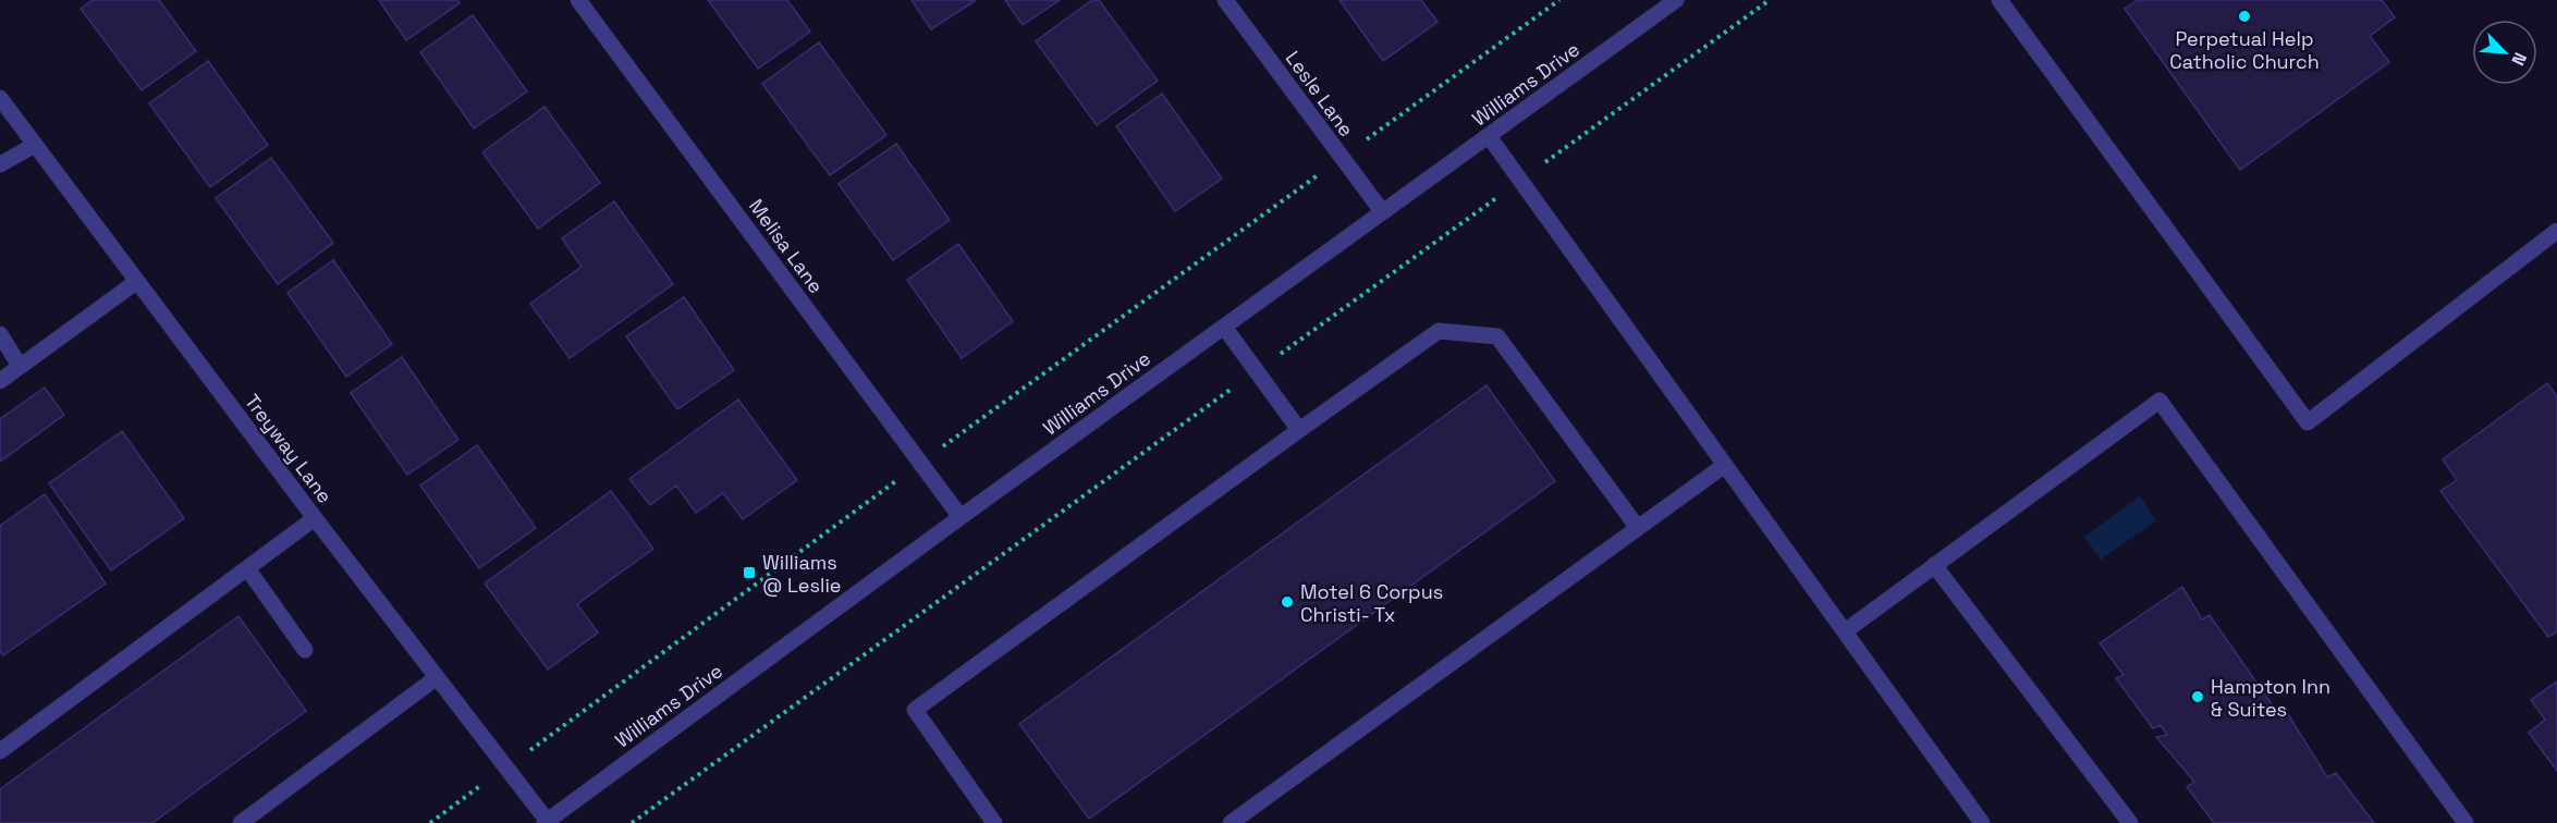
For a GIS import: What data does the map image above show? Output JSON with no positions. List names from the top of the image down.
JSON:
{
  "streets": {
    "street": [
      "Williams Drive",
      "Lesle Lane",
      "Melisa Lane",
      "Treyway Lane"
    ]
  },
  "crossings": [
    ["Williams Drive", "Lesle Lane"],
    ["Williams Drive", "Melisa Lane"],
    ["Williams Drive", "Treyway Lane"]
  ],
  "places": {
    "other": ["Perpetual Help Catholic Church", "Motel 6 Corpus Christi- Tx", "Hampton Inn & Suites"],
    "transit": ["Williams @ Leslie"]
  },
  "north": "bottom right"
}
